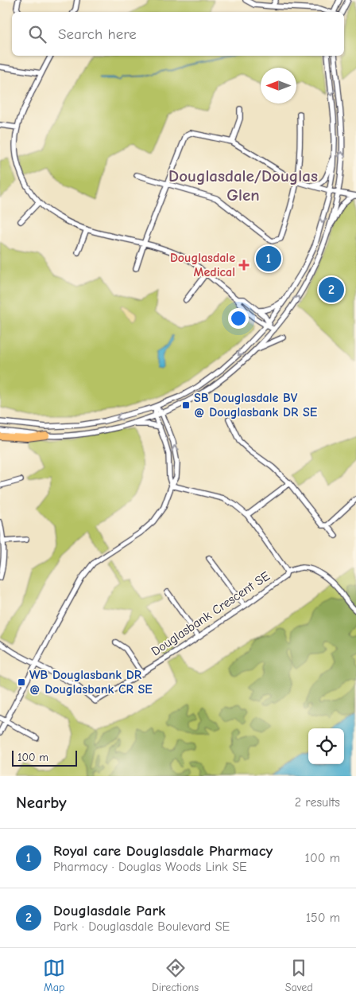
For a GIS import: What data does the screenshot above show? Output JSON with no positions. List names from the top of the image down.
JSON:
{
  "streets": {
    "street": ["Douglasbank Crescent SE"]
  },
  "districts": ["Douglasdale/Douglas Glen"],
  "places": {
    "health": ["Douglasdale Medical"],
    "transit": ["SB Douglasdale BV @ Douglasbank DR SE", "WB Douglasbank DR @ Douglasbank CR SE"]
  },
  "scale_bar": "100 m",
  "north": "left",
  "page": {
    "search": "Search here",
    "pins": ["1", "2"],
    "scale": "100 m",
    "heading": ["Nearby", "2 results"],
    "list": [
      {
        "mark": "1",
        "name": "Royal care Douglasdale Pharmacy",
        "note": "Pharmacy · Douglas Woods Link SE",
        "value": "100 m"
      },
      {
        "mark": "2",
        "name": "Douglasdale Park",
        "note": "Park · Douglasdale Boulevard SE",
        "value": "150 m"
      }
    ],
    "nav": ["Map", "Directions", "Saved"]
  }
}
